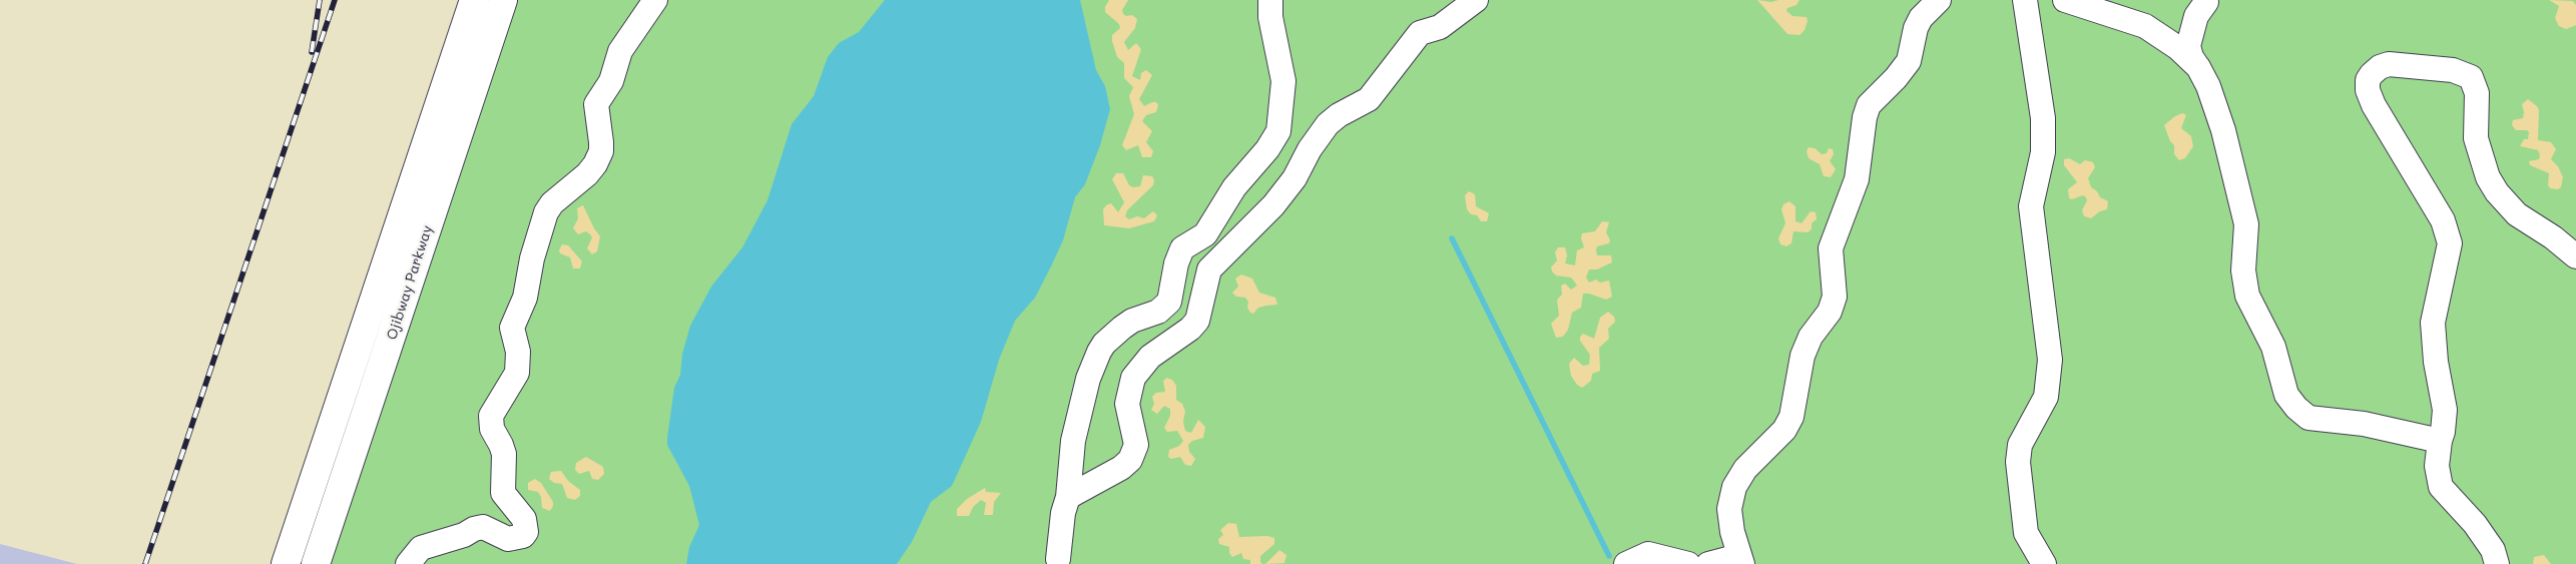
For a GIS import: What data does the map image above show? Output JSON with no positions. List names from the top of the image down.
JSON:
{
  "streets": {
    "main road": ["Ojibway Parkway"]
  }
}
